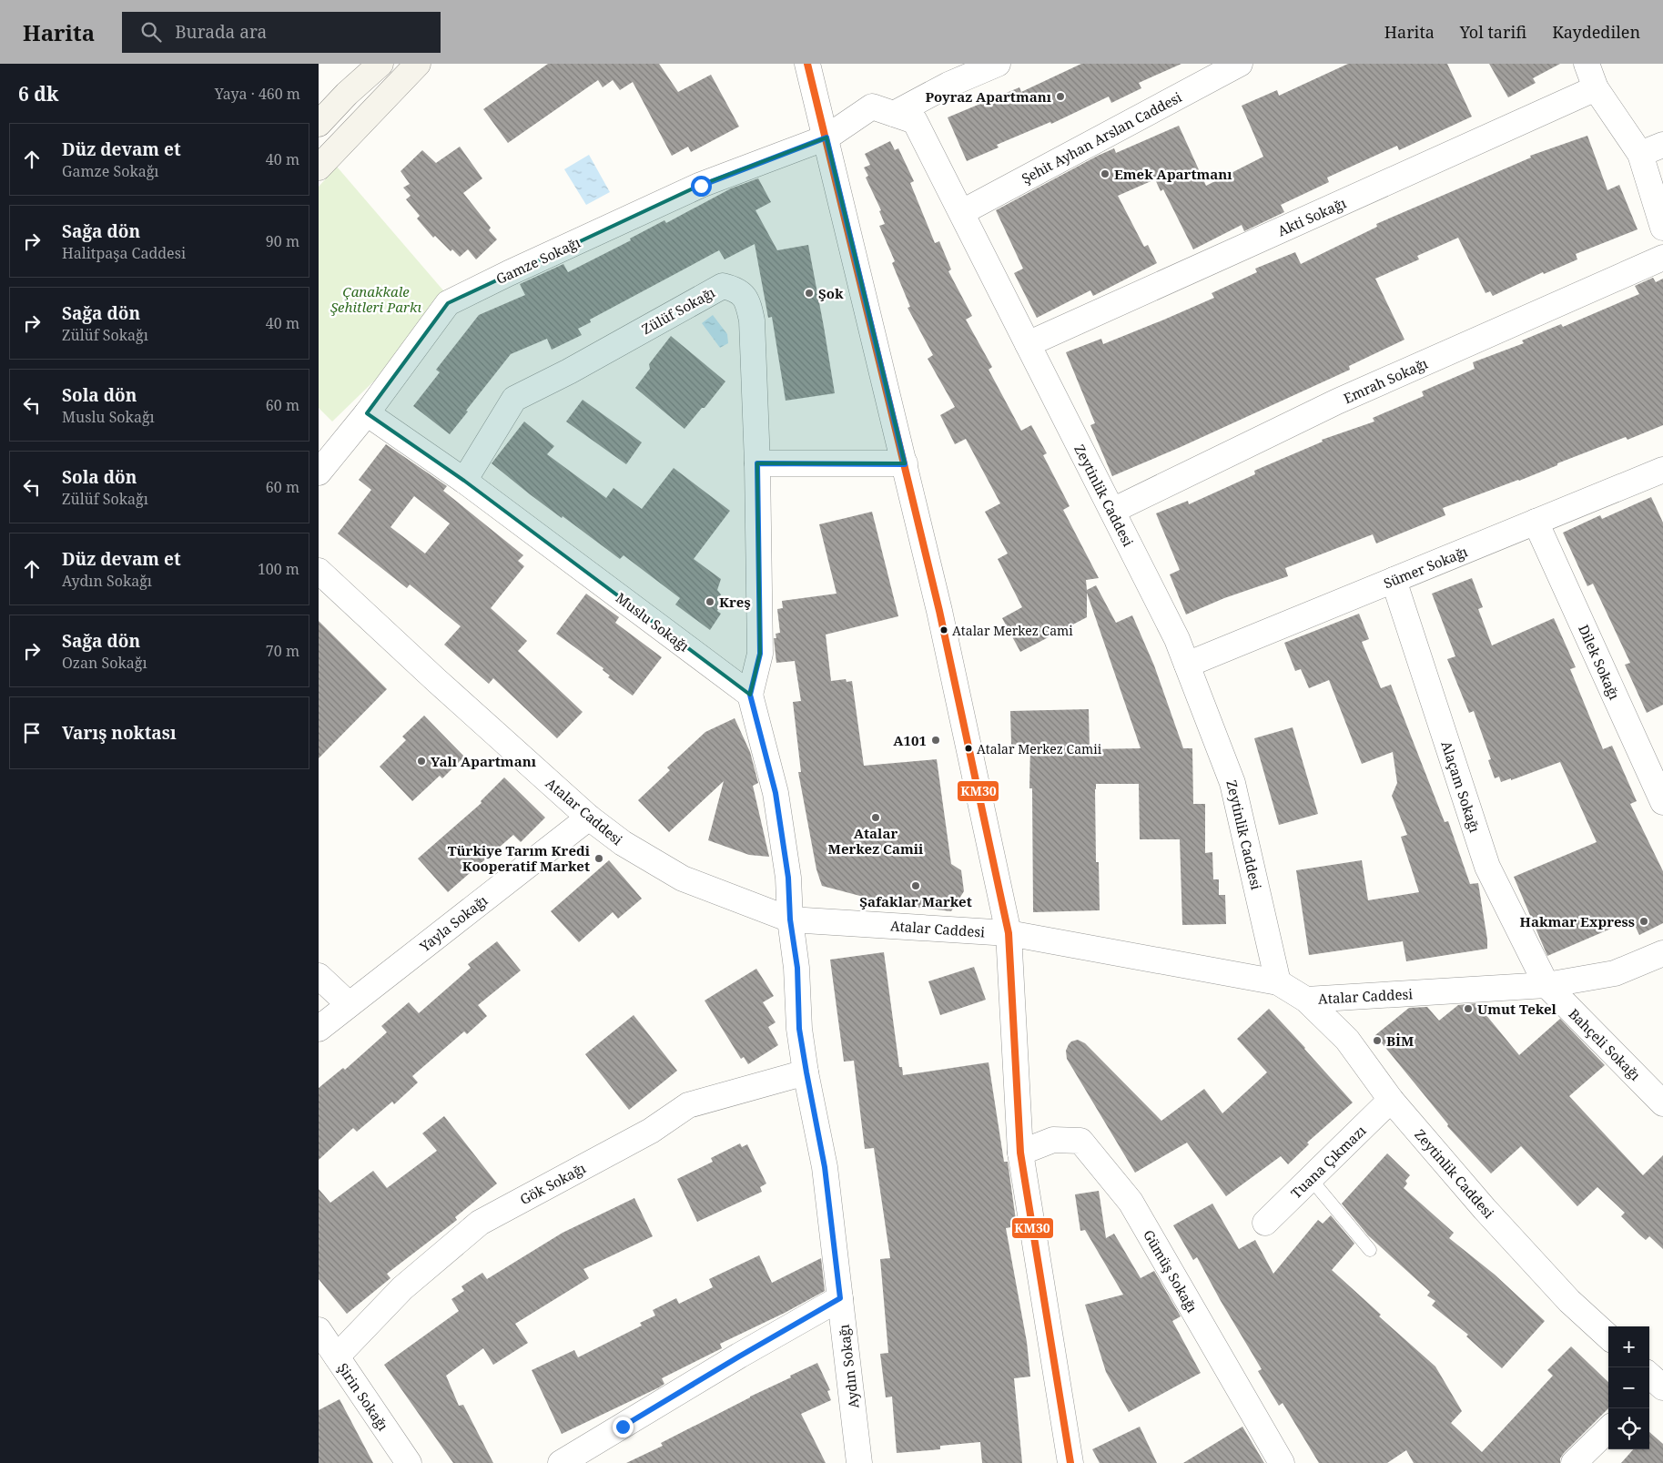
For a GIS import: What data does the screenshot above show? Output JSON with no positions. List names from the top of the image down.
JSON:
{
  "streets": {
    "street": [
      "Şehit Ayhan Arslan Caddesi",
      "Akti Sokağı",
      "Gamze Sokağı",
      "Zülüf Sokağı",
      "Emrah Sokağı",
      "Zeytinlik Caddesi",
      "Sümer Sokağı",
      "Muslu Sokağı",
      "Dilek Sokağı",
      "Alaçam Sokağı",
      "Atalar Caddesi",
      "Yayla Sokağı",
      "Bahçeli Sokağı",
      "Tuana Çıkmazı",
      "Gök Sokağı",
      "Gümüş Sokağı",
      "Aydın Sokağı",
      "Şirin Sokağı"
    ]
  },
  "crossings": [
    ["Şehit Ayhan Arslan Caddesi", "Zeytinlik Caddesi"],
    ["Akti Sokağı", "Zeytinlik Caddesi"],
    ["Gamze Sokağı", "Zeytinlik Caddesi"],
    ["Gamze Sokağı", "Muslu Sokağı"],
    ["Zülüf Sokağı", "Muslu Sokağı"],
    ["Emrah Sokağı", "Zeytinlik Caddesi"],
    ["Zeytinlik Caddesi", "Sümer Sokağı"],
    ["Zeytinlik Caddesi", "Atalar Caddesi"],
    ["Zeytinlik Caddesi", "Tuana Çıkmazı"],
    ["Sümer Sokağı", "Dilek Sokağı"],
    ["Sümer Sokağı", "Alaçam Sokağı"],
    ["Alaçam Sokağı", "Atalar Caddesi"],
    ["Alaçam Sokağı", "Bahçeli Sokağı"],
    ["Atalar Caddesi", "Yayla Sokağı"],
    ["Atalar Caddesi", "Bahçeli Sokağı"],
    ["Atalar Caddesi", "Aydın Sokağı"],
    ["Gök Sokağı", "Aydın Sokağı"],
    ["Gök Sokağı", "Şirin Sokağı"]
  ],
  "parks": ["Çanakkale Şehitleri Parkı"],
  "places": [
    "Poyraz Apartmanı",
    "Emek Apartmanı",
    "Şok",
    "Kreş",
    "Atalar Merkez Cami",
    "A101",
    "Atalar Merkez Cami̇i̇",
    "Yalı Apartmanı",
    "Atalar Merkez Camii",
    "Türkiye Tarım Kredi Kooperatif Market",
    "Şafaklar Market",
    "Hakmar Express",
    "Umut Tekel",
    "BİM"
  ],
  "lines": ["transit line KM30"],
  "page": {
    "header": "Harita",
    "search": "Burada ara",
    "nav": ["Harita", "Yol tarifi", "Kaydedilen"],
    "heading": ["6 dk", "Yaya · 460 m"],
    "list": [
      ["Düz devam et", "Gamze Sokağı", "40 m"],
      ["Sağa dön", "Halitpaşa Caddesi", "90 m"],
      ["Sağa dön", "Zülüf Sokağı", "40 m"],
      ["Sola dön", "Muslu Sokağı", "60 m"],
      ["Sola dön", "Zülüf Sokağı", "60 m"],
      ["Düz devam et", "Aydın Sokağı", "100 m"],
      ["Sağa dön", "Ozan Sokağı", "70 m"],
      "Varış noktası"
    ],
    "map_buttons": ["+", "−"]
  }
}
